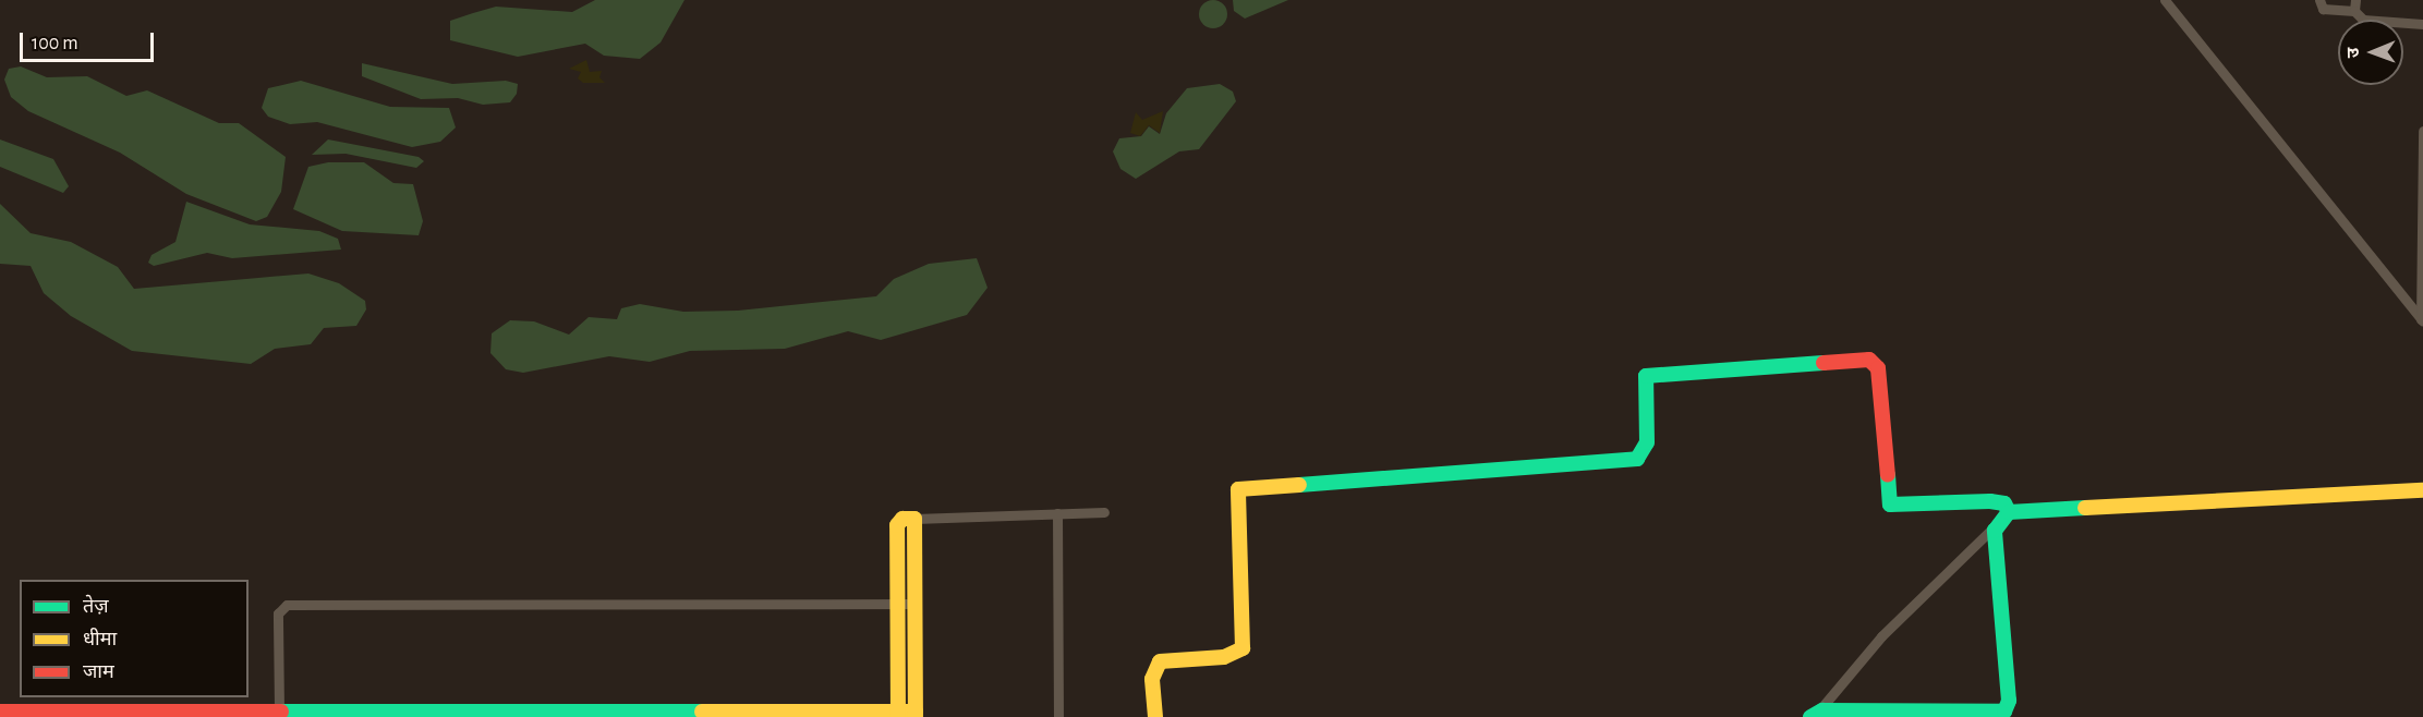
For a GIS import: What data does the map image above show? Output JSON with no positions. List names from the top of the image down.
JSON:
{
  "legend": ["तेज़", "धीमा", "जाम"],
  "scale_bar": "100 m",
  "north": "left"
}
